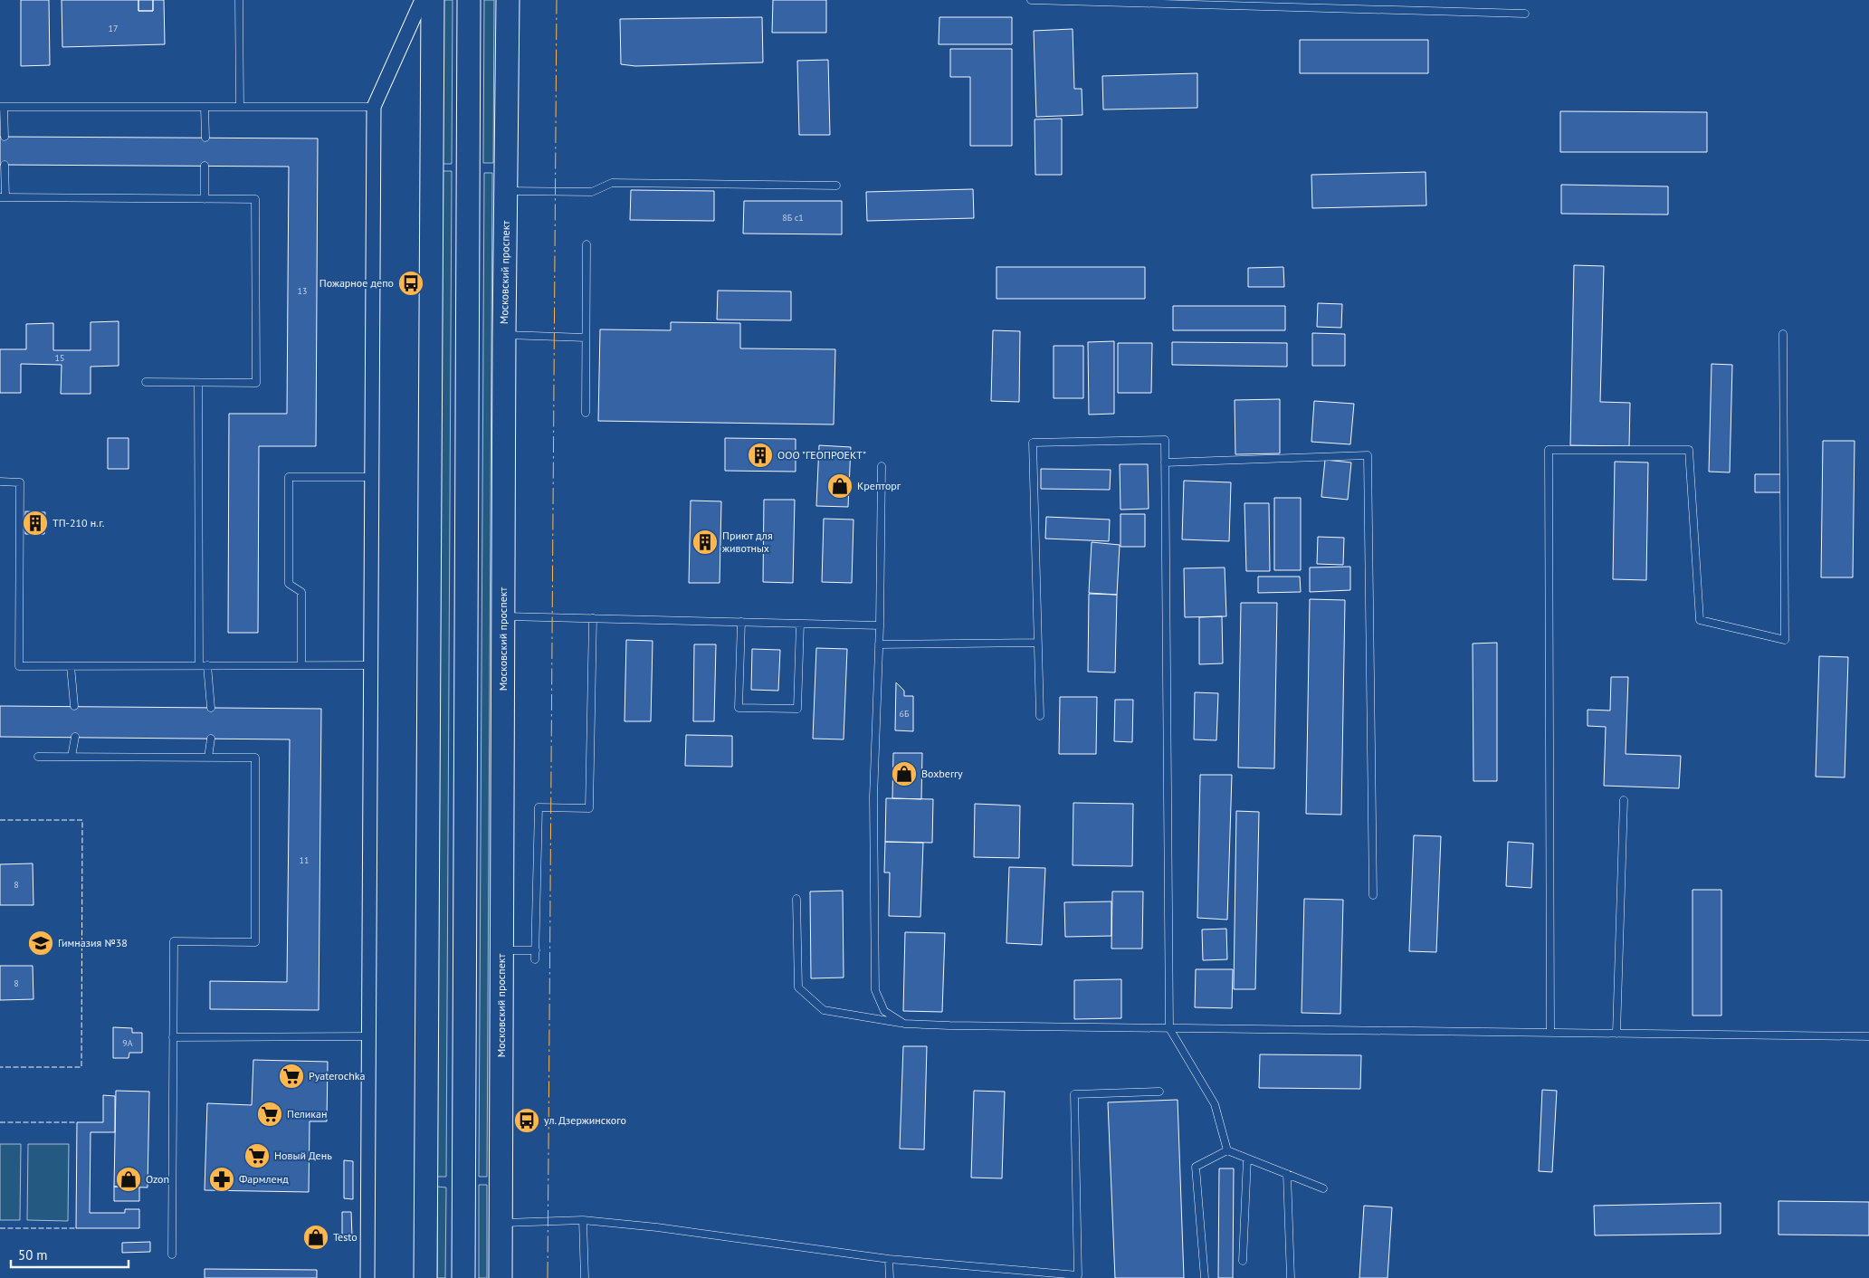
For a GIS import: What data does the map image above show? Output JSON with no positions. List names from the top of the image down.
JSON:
{
  "streets": {
    "main road": ["Московский проспект"]
  },
  "places": {
    "bus stop": ["Пожарное депо", "ул. Дзержинского"],
    "building": ["ООО \"ГЕОПРОЕКТ\"", "ТП-210 н.г.", "Приют для животных"],
    "shop": [
      "Крепторг",
      "Boxberry",
      "Ozon",
      "Testo"
    ],
    "school or university": ["Гимназия №38"],
    "supermarket": ["Pyaterochka", "Пеликан", "Новый День"],
    "pharmacy": ["Фармленд"]
  },
  "house_numbers": [
    "17",
    "8Б с1",
    "13",
    "15",
    "6Б",
    "11",
    "8",
    "8",
    "9А"
  ],
  "scale_bar": "50 m"
}
